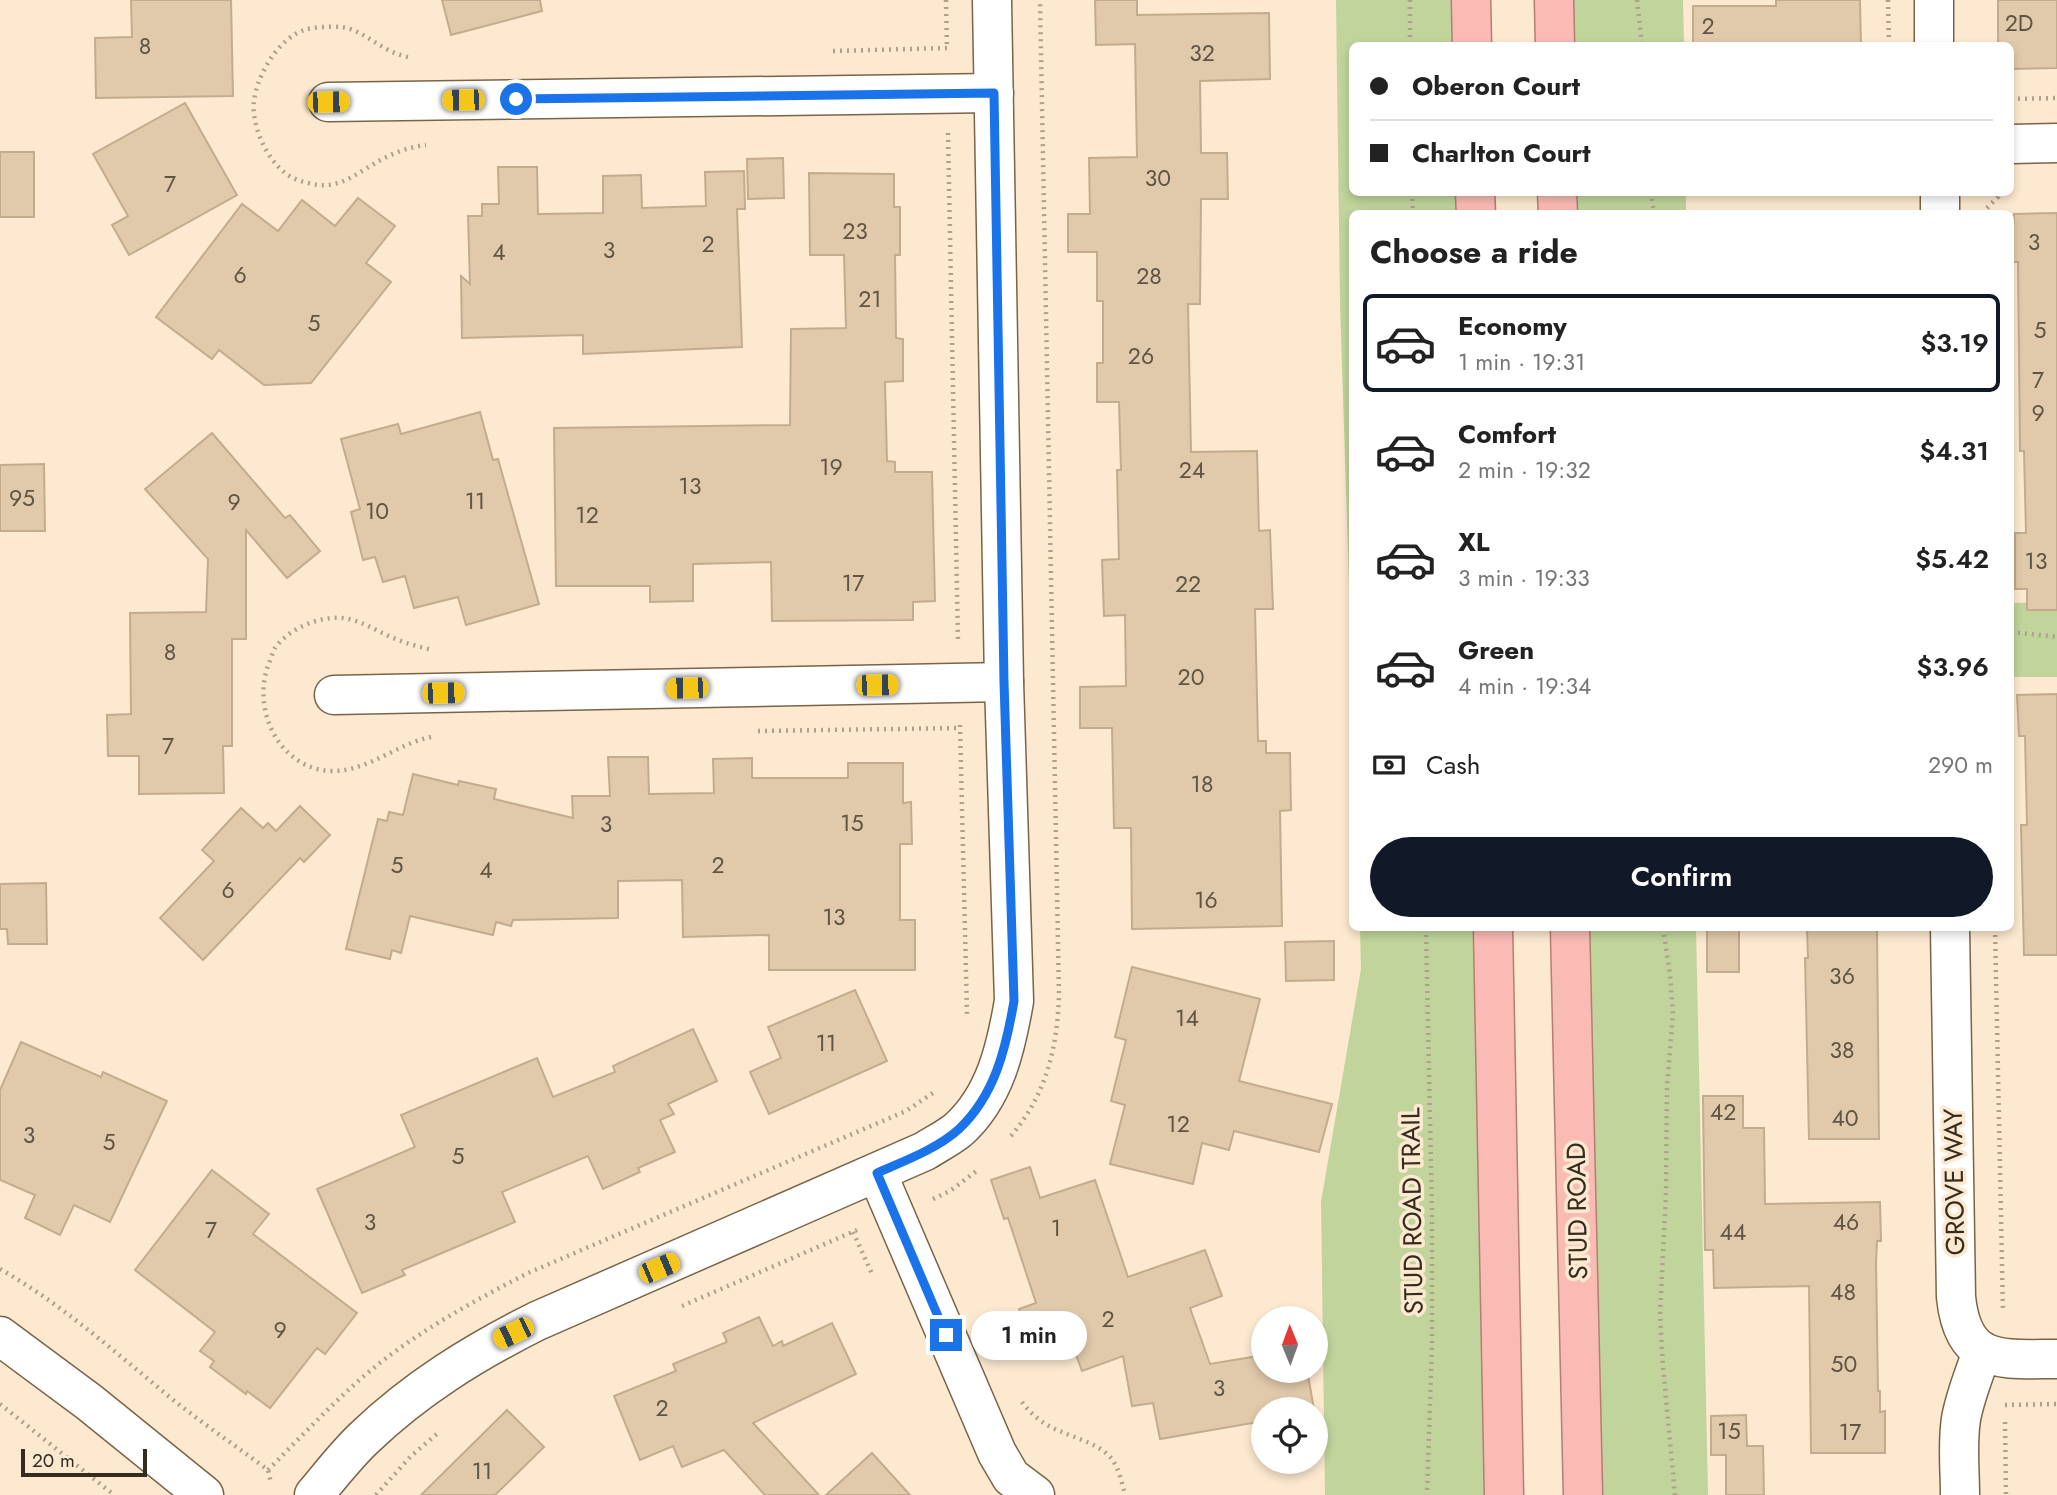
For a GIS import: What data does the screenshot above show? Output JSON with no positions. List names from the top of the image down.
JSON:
{
  "streets": {
    "highway": ["STUD ROAD"],
    "street": ["GROVE WAY"],
    "path": ["STUD ROAD TRAIL"]
  },
  "house_numbers": [
    "2D",
    "2",
    "8",
    "32",
    "30",
    "7",
    "23",
    "3",
    "2",
    "3",
    "4",
    "6",
    "28",
    "21",
    "5",
    "5",
    "26",
    "7",
    "9",
    "19",
    "24",
    "13",
    "95",
    "11",
    "9",
    "10",
    "12",
    "13",
    "17",
    "22",
    "8",
    "20",
    "7",
    "18",
    "15",
    "3",
    "5",
    "2",
    "4",
    "6",
    "16",
    "13",
    "36",
    "14",
    "11",
    "38",
    "42",
    "40",
    "12",
    "3",
    "5",
    "5",
    "3",
    "46",
    "1",
    "7",
    "44",
    "48",
    "2",
    "9",
    "50",
    "3",
    "2",
    "15",
    "17",
    "11"
  ],
  "scale_bar": "20 m",
  "north": "top",
  "page": {
    "banner": ["Oberon Court", "Charlton Court"],
    "heading": "Choose a ride",
    "list": [
      {
        "name": "Economy",
        "note": "1 min · 19:31",
        "value": "$3.19"
      },
      {
        "name": "Comfort",
        "note": "2 min · 19:32",
        "value": "$4.31"
      },
      {
        "name": "XL",
        "note": "3 min · 19:33",
        "value": "$5.42"
      },
      {
        "name": "Green",
        "note": "4 min · 19:34",
        "value": "$3.96"
      }
    ],
    "pay": ["Cash", "290 m"],
    "buttons": "Confirm",
    "bubble": "1 min",
    "scale": "20 m"
  }
}
